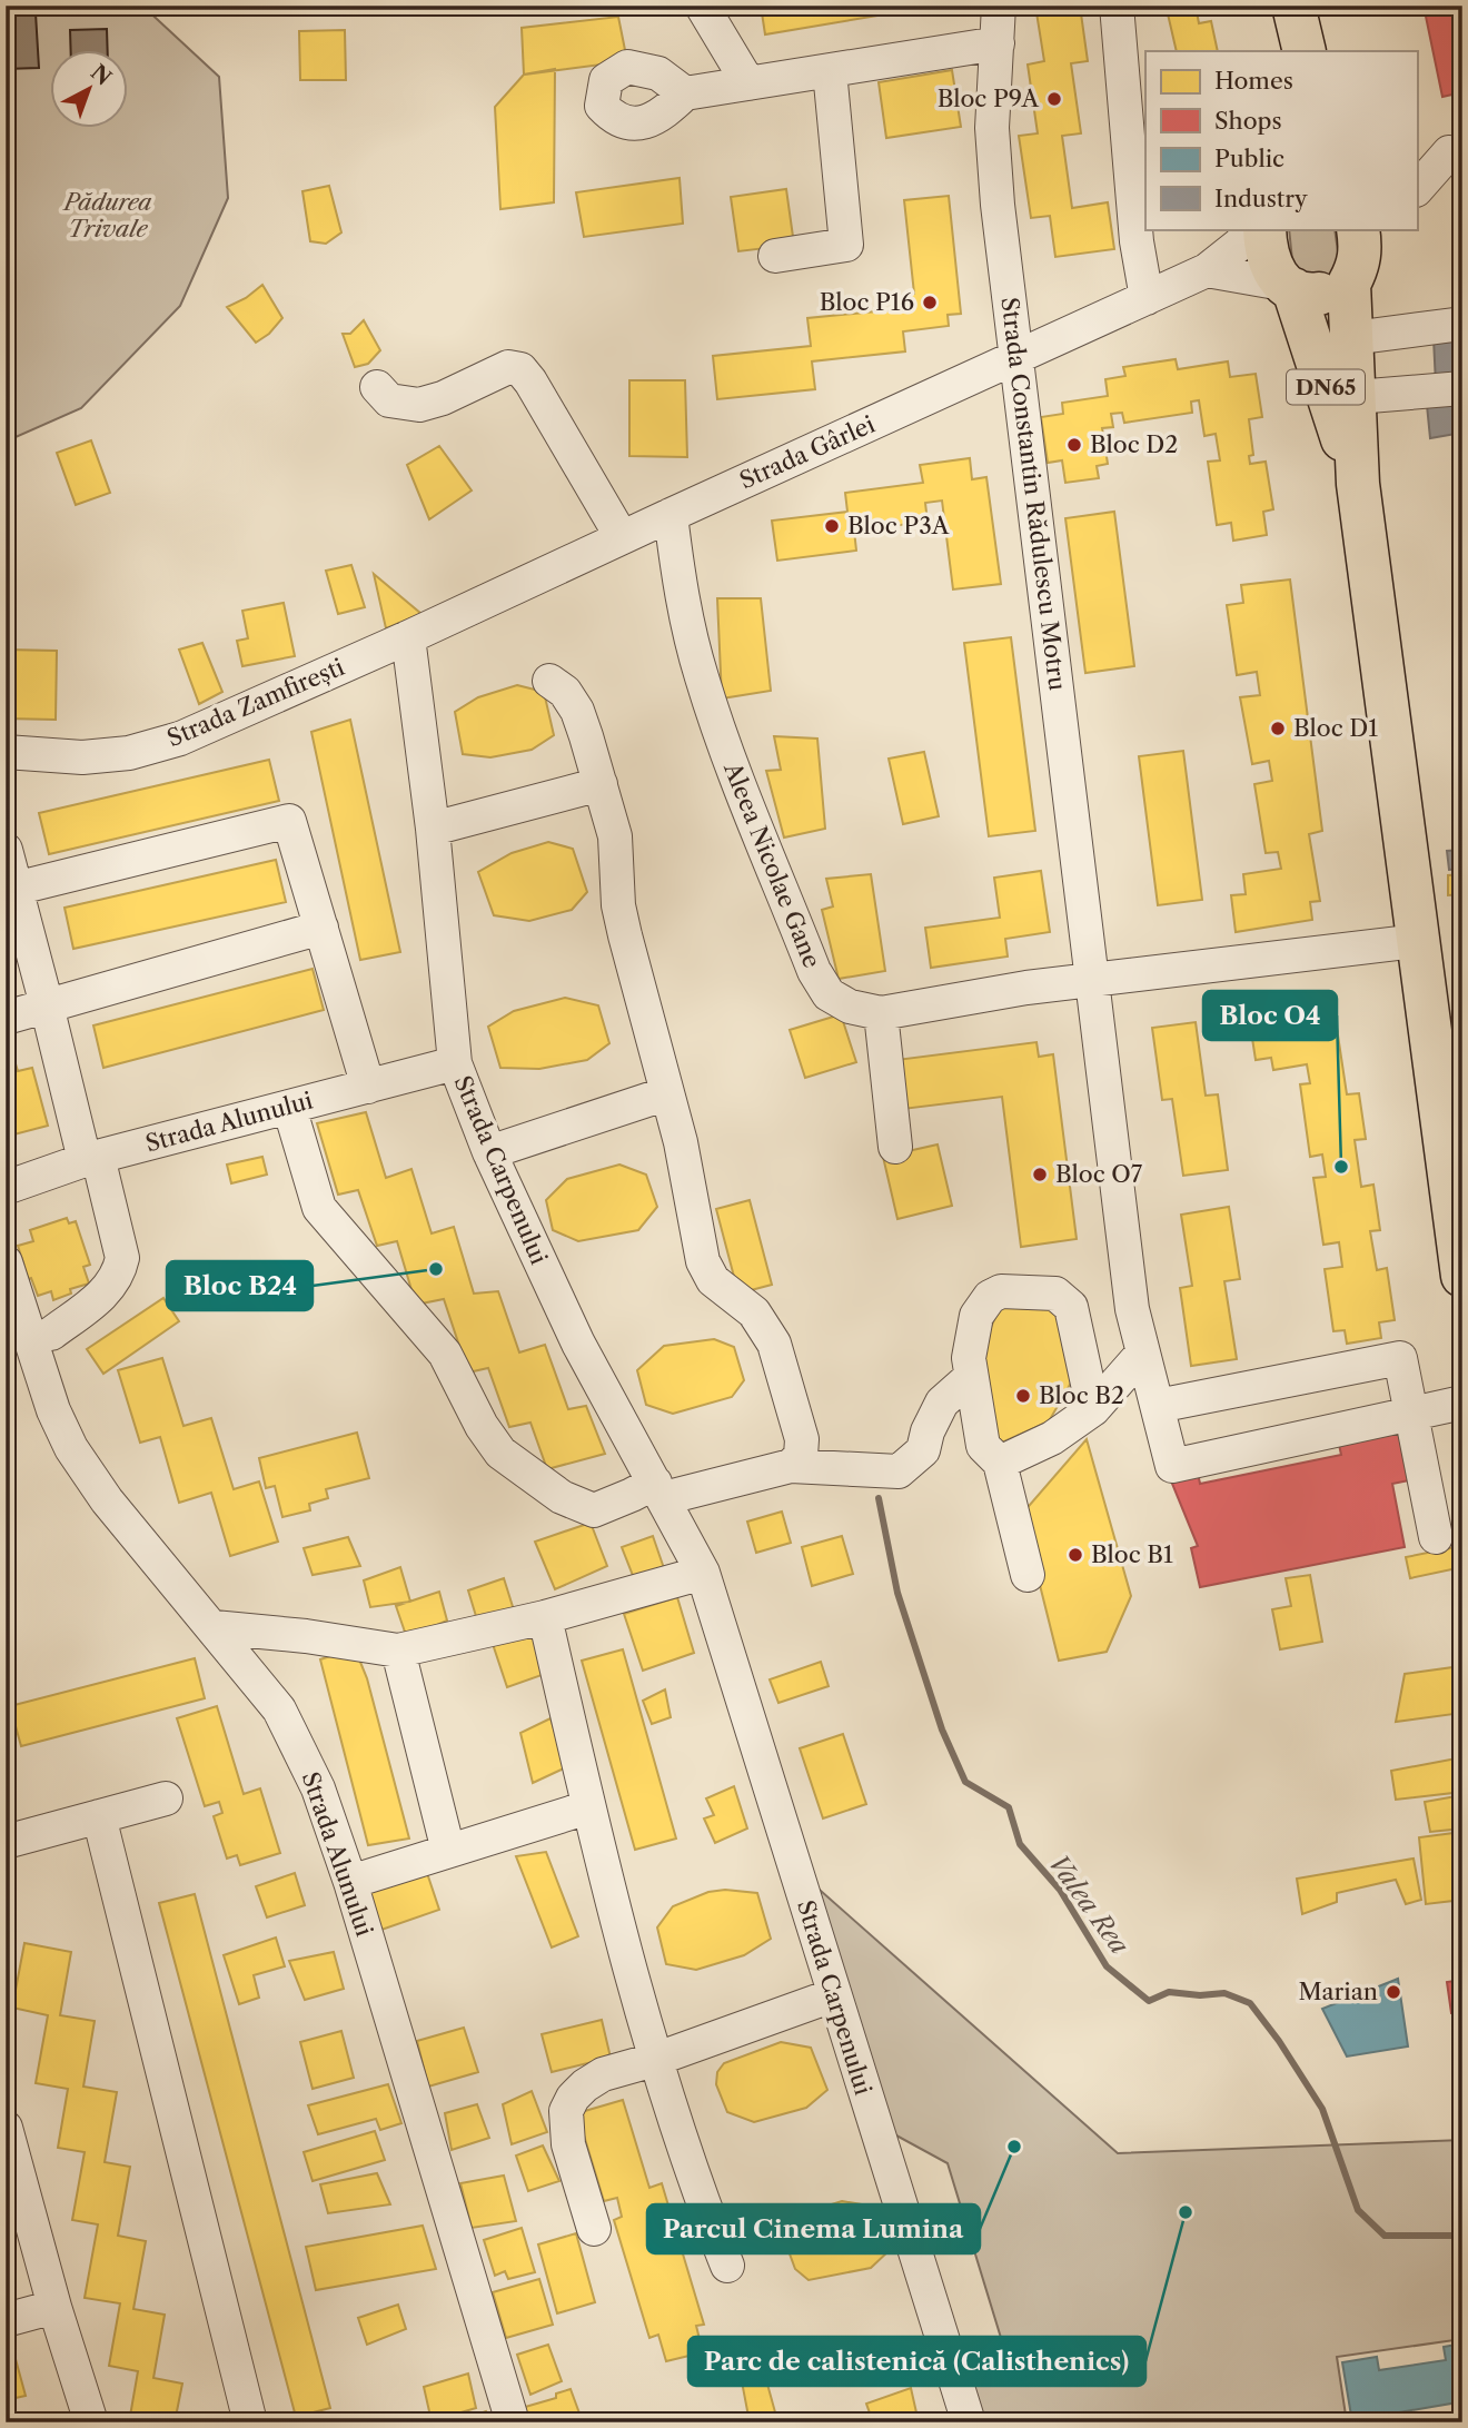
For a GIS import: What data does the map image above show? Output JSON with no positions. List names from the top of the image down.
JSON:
{
  "streets": {
    "main road": ["DN65"],
    "street": [
      "Strada Gârlei",
      "Strada Constantin Rădulescu Motru",
      "Strada Zamfirești",
      "Aleea Nicolae Gane",
      "Strada Alunului",
      "Strada Carpenului"
    ]
  },
  "crossings": [
    ["Strada Gârlei", "Strada Constantin Rădulescu Motru"],
    ["Strada Gârlei", "Strada Zamfirești"],
    ["Strada Gârlei", "Aleea Nicolae Gane"],
    ["Strada Gârlei", "Strada Carpenului"],
    ["Strada Constantin Rădulescu Motru", "Aleea Nicolae Gane"],
    ["Strada Zamfirești", "Strada Carpenului"],
    ["Strada Alunului", "Strada Carpenului"]
  ],
  "water": ["Valea Rea"],
  "parks": ["Pădurea Trivale"],
  "places": [
    "Bloc P9A",
    "Bloc P16",
    "Bloc D2",
    "Bloc P3A",
    "Bloc D1",
    "Bloc O4",
    "Bloc O7",
    "Bloc B24",
    "Bloc B2",
    "Bloc B1",
    "Marian",
    "Parcul Cinema Lumina",
    "Parc de calistenică (Calisthenics)"
  ],
  "legend": [
    "Homes",
    "Shops",
    "Public",
    "Industry"
  ],
  "north": "top right"
}
